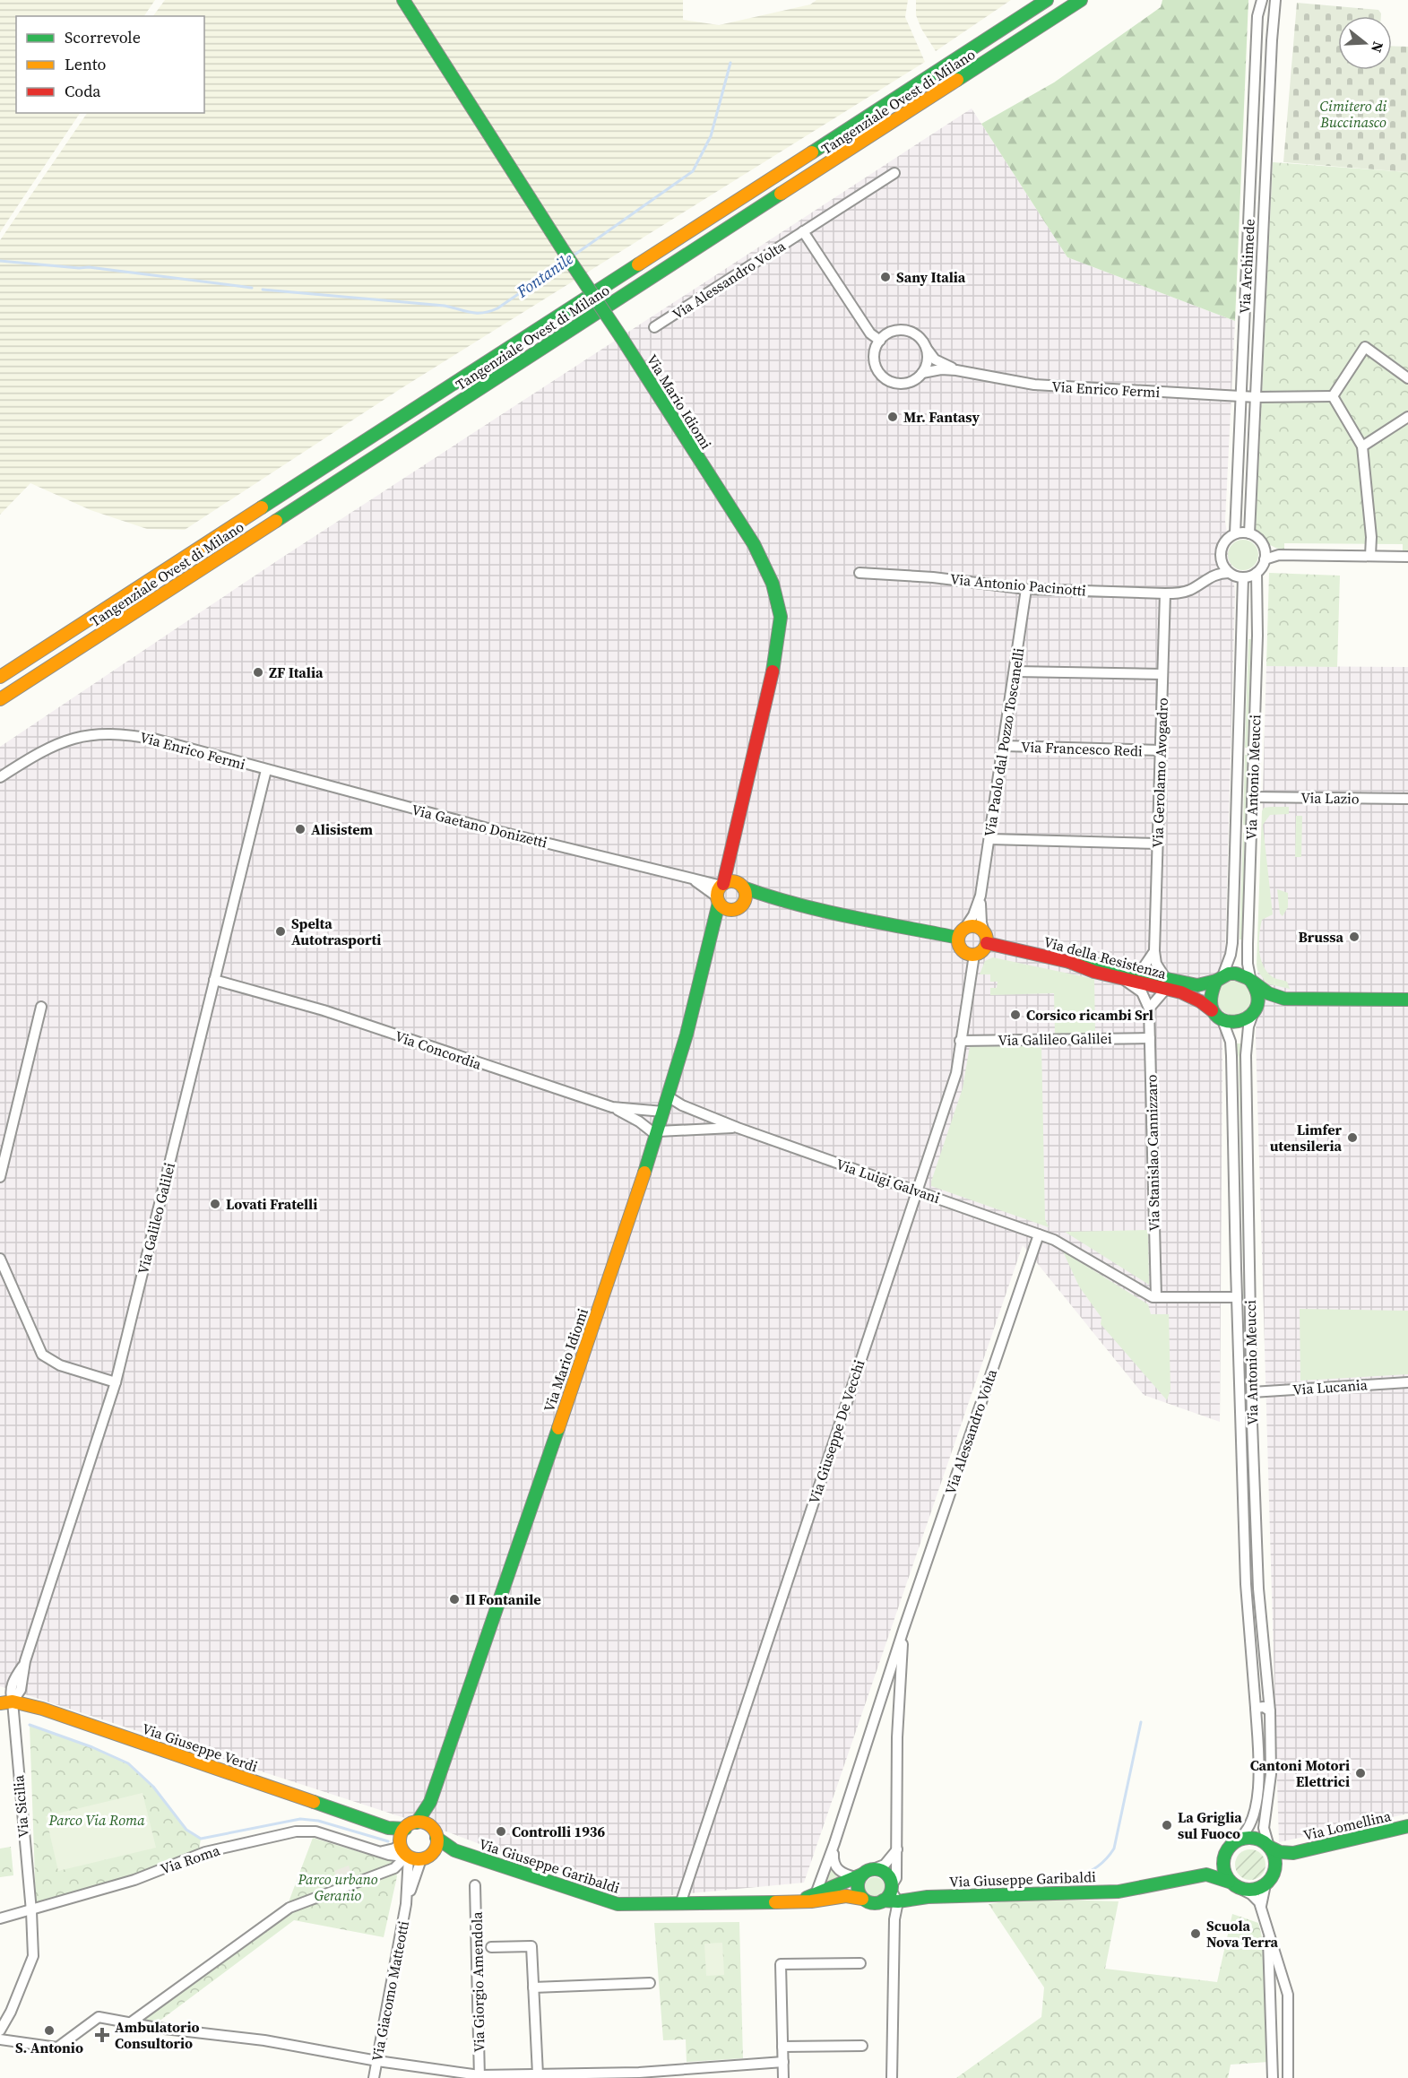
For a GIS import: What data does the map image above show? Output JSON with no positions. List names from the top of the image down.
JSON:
{
  "streets": {
    "main road": [
      "Tangenziale Ovest di Milano",
      "Via Mario Idiomi",
      "Via della Resistenza",
      "Via Giuseppe Verdi",
      "Via Lomellina",
      "Via Giuseppe Garibaldi"
    ],
    "street": [
      "Via Archimede",
      "Via Alessandro Volta",
      "Via Enrico Fermi",
      "Via Antonio Pacinotti",
      "Via Paolo dal Pozzo Toscanelli",
      "Via Francesco Redi",
      "Via Gerolamo Avogadro",
      "Via Antonio Meucci",
      "Via Lazio",
      "Via Gaetano Donizetti",
      "Via Galileo Galilei",
      "Via Concordia",
      "Via Stanislao Cannizzaro",
      "Via Luigi Galvani",
      "Via Lucania",
      "Via Giuseppe De Vecchi",
      "Via Sicilia",
      "Via Roma",
      "Via Giorgio Amendola",
      "Via Giacomo Matteotti"
    ]
  },
  "crossings": [
    ["Via Archimede", "Via Enrico Fermi"],
    ["Via Archimede", "Via Antonio Pacinotti"],
    ["Via Archimede", "Via Antonio Meucci"],
    ["Via Alessandro Volta", "Via Luigi Galvani"],
    ["Via Alessandro Volta", "Via Giuseppe Garibaldi"],
    ["Via Enrico Fermi", "Via Gaetano Donizetti"],
    ["Via Enrico Fermi", "Via Galileo Galilei"],
    ["Via Mario Idiomi", "Via Gaetano Donizetti"],
    ["Via Mario Idiomi", "Via Concordia"],
    ["Via Mario Idiomi", "Via Luigi Galvani"],
    ["Via Mario Idiomi", "Via Giuseppe Garibaldi"],
    ["Via Antonio Pacinotti", "Via Paolo dal Pozzo Toscanelli"],
    ["Via Antonio Pacinotti", "Via Gerolamo Avogadro"],
    ["Via Antonio Pacinotti", "Via Antonio Meucci"],
    ["Via Paolo dal Pozzo Toscanelli", "Via Francesco Redi"],
    ["Via Paolo dal Pozzo Toscanelli", "Via della Resistenza"],
    ["Via Paolo dal Pozzo Toscanelli", "Via Giuseppe De Vecchi"],
    ["Via Francesco Redi", "Via Gerolamo Avogadro"],
    ["Via Gerolamo Avogadro", "Via della Resistenza"],
    ["Via Antonio Meucci", "Via Lazio"],
    ["Via Antonio Meucci", "Via della Resistenza"],
    ["Via Antonio Meucci", "Via Lucania"],
    ["Via Antonio Meucci", "Via Lomellina"],
    ["Via Gaetano Donizetti", "Via Galileo Galilei"],
    ["Via della Resistenza", "Via Giuseppe De Vecchi"],
    ["Via Galileo Galilei", "Via Concordia"],
    ["Via Galileo Galilei", "Via Stanislao Cannizzaro"],
    ["Via Galileo Galilei", "Via Giuseppe De Vecchi"],
    ["Via Galileo Galilei", "Via Giuseppe Verdi"],
    ["Via Galileo Galilei", "Via Sicilia"],
    ["Via Stanislao Cannizzaro", "Via Luigi Galvani"],
    ["Via Luigi Galvani", "Via Giuseppe De Vecchi"],
    ["Via Giuseppe De Vecchi", "Via Giuseppe Garibaldi"],
    ["Via Giuseppe Verdi", "Via Sicilia"],
    ["Via Giuseppe Verdi", "Via Roma"],
    ["Via Giuseppe Verdi", "Via Giacomo Matteotti"],
    ["Via Sicilia", "Via Roma"],
    ["Via Roma", "Via Giacomo Matteotti"]
  ],
  "water": ["Fontanile"],
  "parks": ["Cimitero di Buccinasco", "Parco Via Roma", "Parco urbano Geranio"],
  "places": {
    "other": [
      "Sany Italia",
      "Mr. Fantasy",
      "ZF Italia",
      "Alisistem",
      "Spelta Autotrasporti",
      "Brussa",
      "Corsico ricambi Srl",
      "Limfer utensileria",
      "Lovati Fratelli",
      "Il Fontanile",
      "Cantoni Motori Elettrici",
      "La Griglia sul Fuoco",
      "Controlli 1936",
      "Scuola Nova Terra",
      "S. Antonio"
    ],
    "health": ["Ambulatorio Consultorio"]
  },
  "legend": ["Scorrevole", "Lento", "Coda"],
  "north": "right"
}
